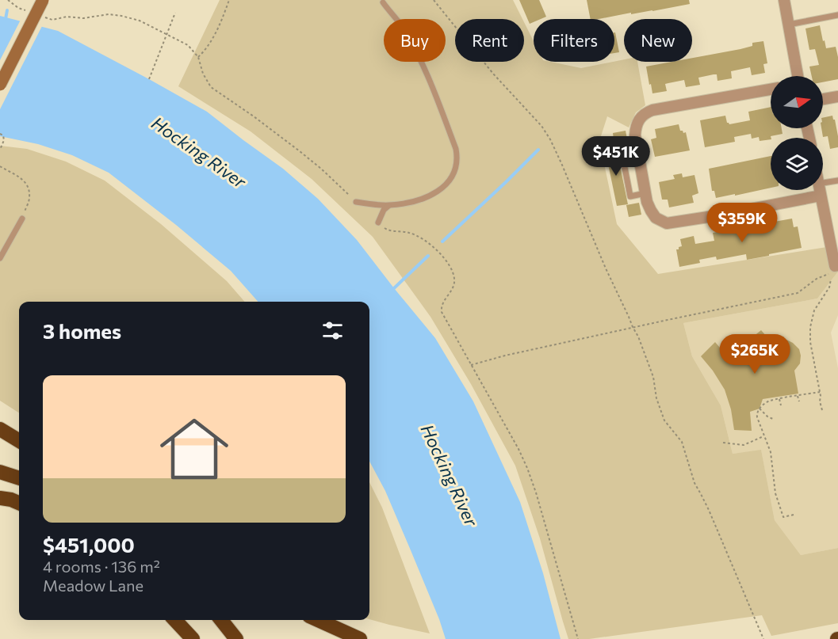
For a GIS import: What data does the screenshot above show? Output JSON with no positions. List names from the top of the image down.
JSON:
{
  "water": ["Hocking River"],
  "north": "right",
  "page": {
    "chip": [
      "Buy",
      "Rent",
      "Filters",
      "New"
    ],
    "price": ["$451K", "$359K", "$265K"],
    "heading": "3 homes",
    "list": [
      {
        "name": "$451,000",
        "note": "4 rooms · 136 m² · Meadow Lane"
      }
    ]
  }
}
